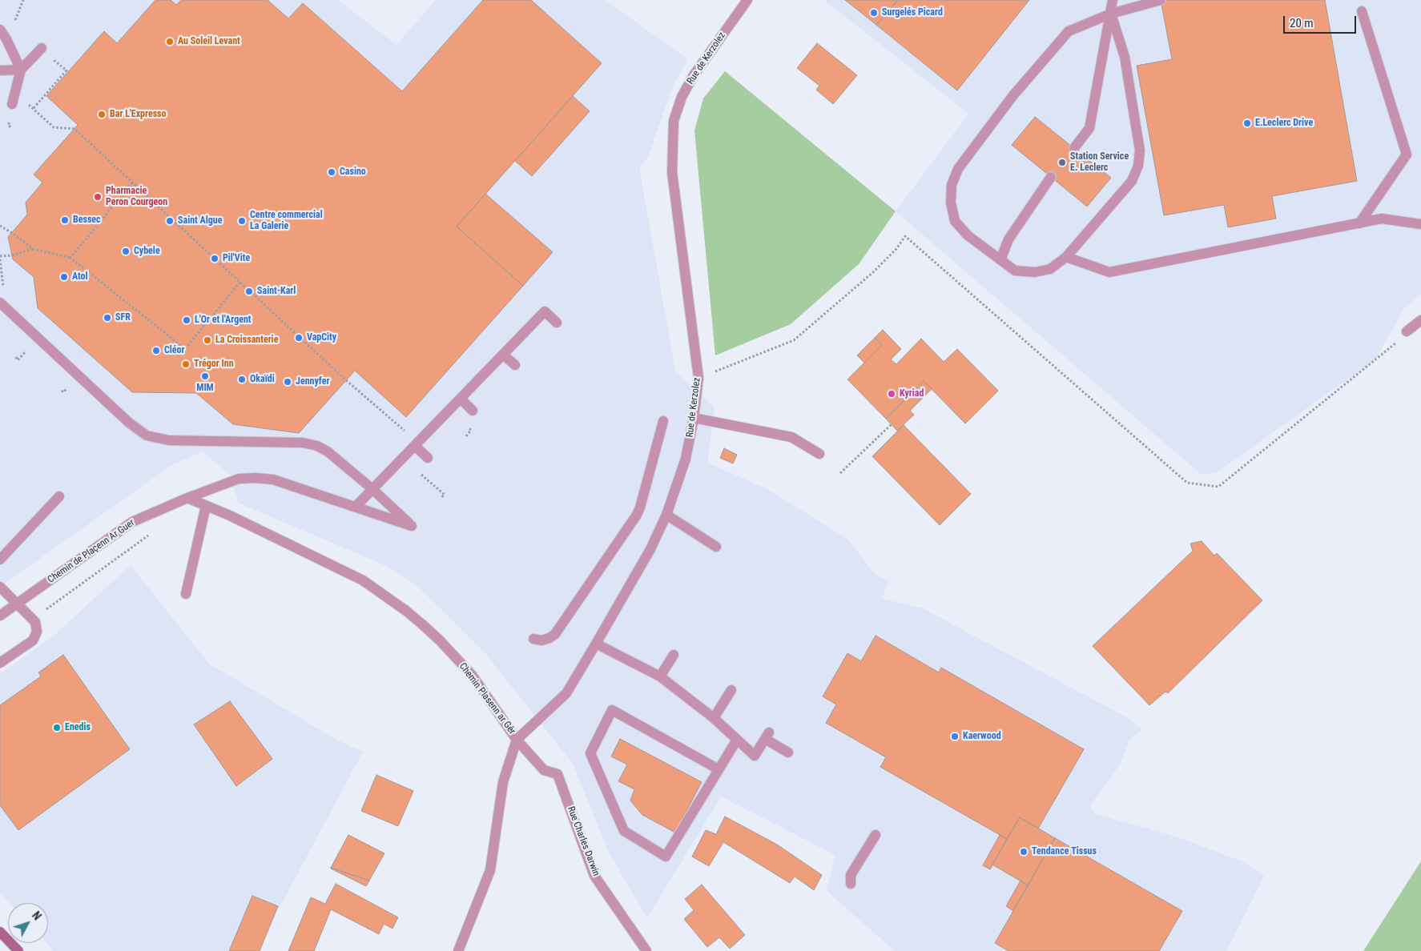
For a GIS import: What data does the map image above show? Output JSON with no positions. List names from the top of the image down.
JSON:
{
  "streets": {
    "street": [
      "Rue de Kerzolez",
      "Chemin de Plaçenn Ar Guer",
      "Chemin Plasenn ar Gêr",
      "Rue Charles Darwin"
    ]
  },
  "crossings": [
    ["Rue de Kerzolez", "Chemin Plasenn ar Gêr"],
    ["Rue de Kerzolez", "Rue Charles Darwin"],
    ["Chemin de Plaçenn Ar Guer", "Chemin Plasenn ar Gêr"],
    ["Chemin Plasenn ar Gêr", "Rue Charles Darwin"]
  ],
  "places": [
    "Surgelés Picard",
    "Au Soleil Levant",
    "Bar L'Expresso",
    "E.Leclerc Drive",
    "Station Service E. Leclerc",
    "Casino",
    "Pharmacie Peron Courgeon",
    "Bessec",
    "Saint Algue",
    "Centre commercial La Galerie",
    "Cybele",
    "Pil'Vite",
    "Atol",
    "Saint-Karl",
    "SFR",
    "L'Or et l'Argent",
    "VapCity",
    "La Croissanterie",
    "Cléor",
    "Trégor Inn",
    "MIM",
    "Okaïdi",
    "Jennyfer",
    "Kyriad",
    "Enedis",
    "Kaerwood",
    "Tendance Tissus"
  ],
  "scale_bar": "20 m",
  "north": "top right"
}
